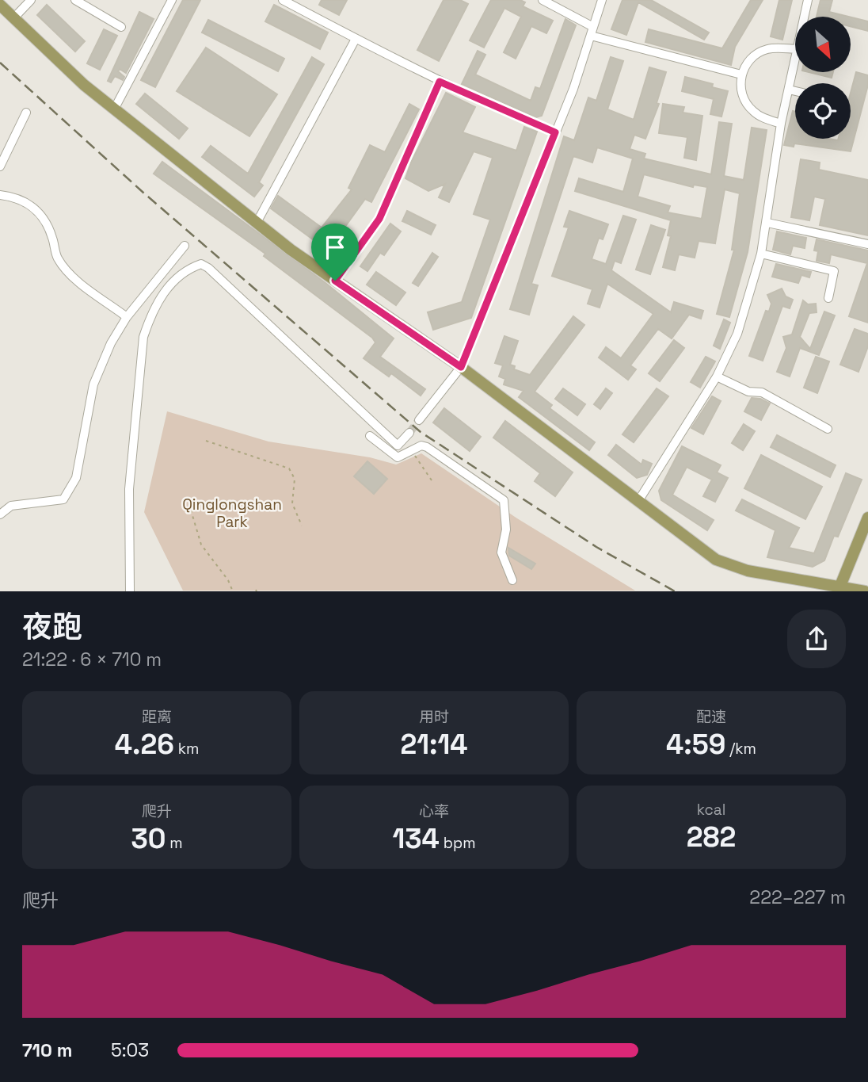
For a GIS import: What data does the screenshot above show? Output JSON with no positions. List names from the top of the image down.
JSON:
{
  "parks": ["Qinglongshan Park"],
  "north": "bottom right",
  "page": {
    "heading": ["夜跑", "21:22 · 6 × 710 m"],
    "stats": [
      ["距离", "4.26 km"],
      ["用时", "21:14"],
      ["配速", "4:59 /km"],
      ["爬升", "30 m"],
      ["心率", "134 bpm"],
      ["kcal", "282"]
    ],
    "chart": ["爬升", "222–227 m"],
    "list": [
      {
        "name": "710 m",
        "note": "5:03"
      }
    ]
  }
}
